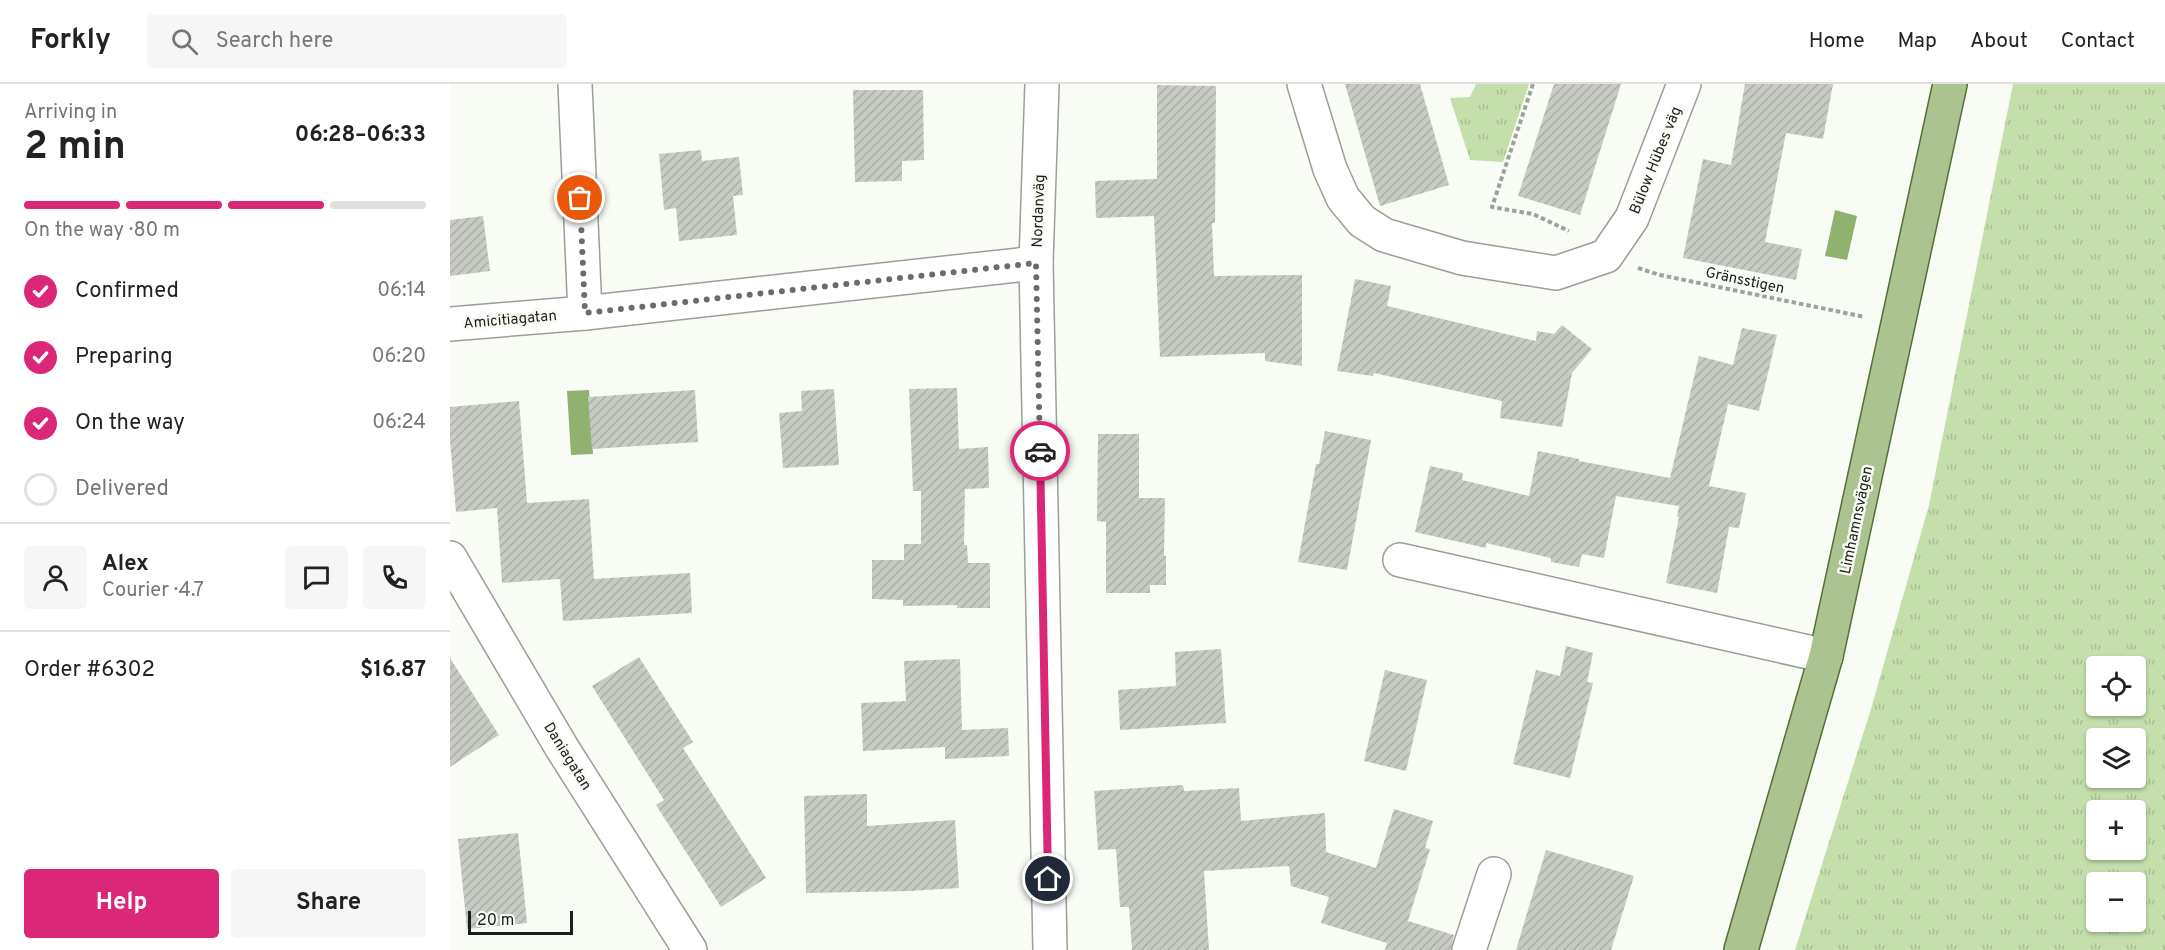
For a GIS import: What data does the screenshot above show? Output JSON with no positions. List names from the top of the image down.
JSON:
{
  "streets": {
    "main road": ["Limhamnsvägen"],
    "street": [
      "Bülow Hübes väg",
      "Nordanväg",
      "Amicitiagatan",
      "Daniagatan"
    ],
    "path": ["Gränsstigen"]
  },
  "crossings": [
    ["Bülow Hübes väg", "Gränsstigen"],
    ["Nordanväg", "Amicitiagatan"]
  ],
  "scale_bar": "20 m",
  "page": {
    "header": "Forkly",
    "search": "Search here",
    "nav": [
      "Home",
      "Map",
      "About",
      "Contact"
    ],
    "heading": ["2 min", "Arriving in", "06:28–06:33"],
    "panel": [
      "Alex",
      "Courier · 4.7",
      "Order #6302",
      "$16.87"
    ],
    "bar": "On the way · 80 m",
    "list": [
      ["Confirmed", "06:14"],
      ["Preparing", "06:20"],
      ["On the way", "06:24"],
      "Delivered"
    ],
    "map_buttons": ["+", "−"],
    "buttons": ["Help", "Share"],
    "scale": "20 m"
  }
}
